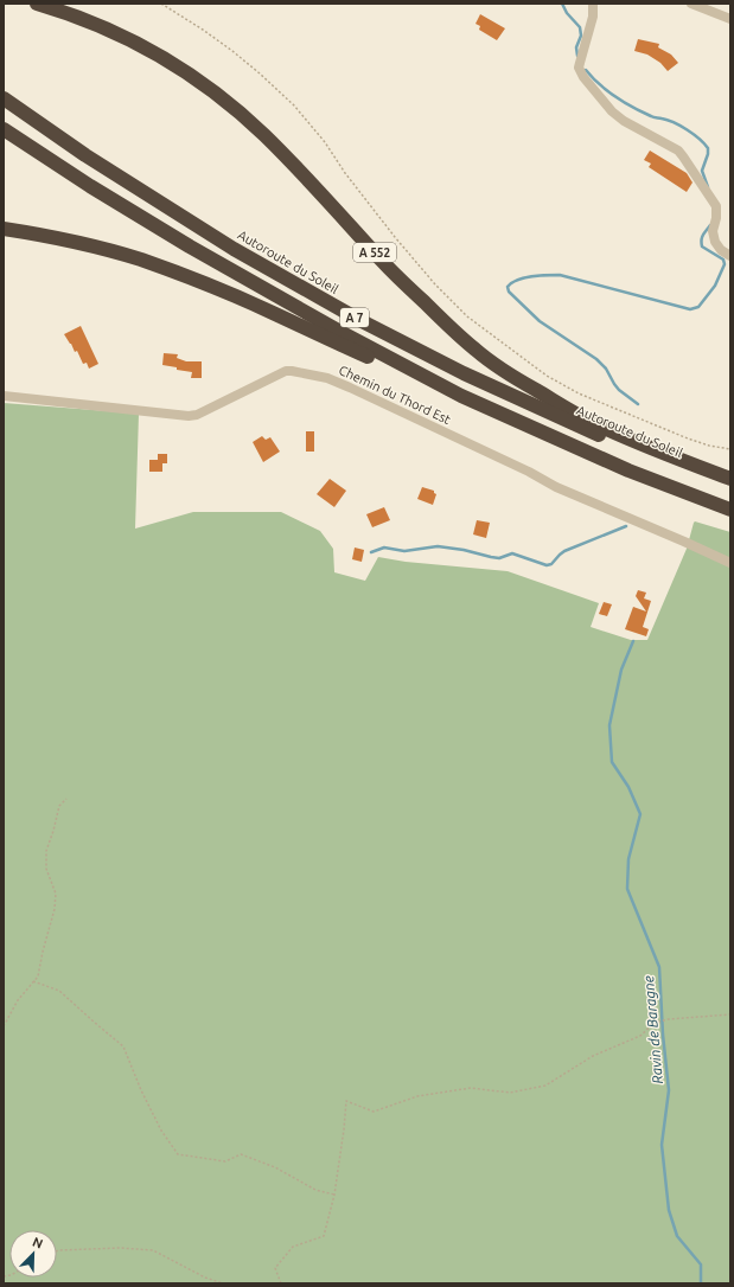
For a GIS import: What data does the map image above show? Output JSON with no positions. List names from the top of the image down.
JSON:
{
  "streets": {
    "highway": ["A 552", "Autoroute du Soleil", "A 7"],
    "street": ["Chemin du Thord Est"]
  },
  "water": ["Ravin de Baragne"],
  "north": "top right"
}
